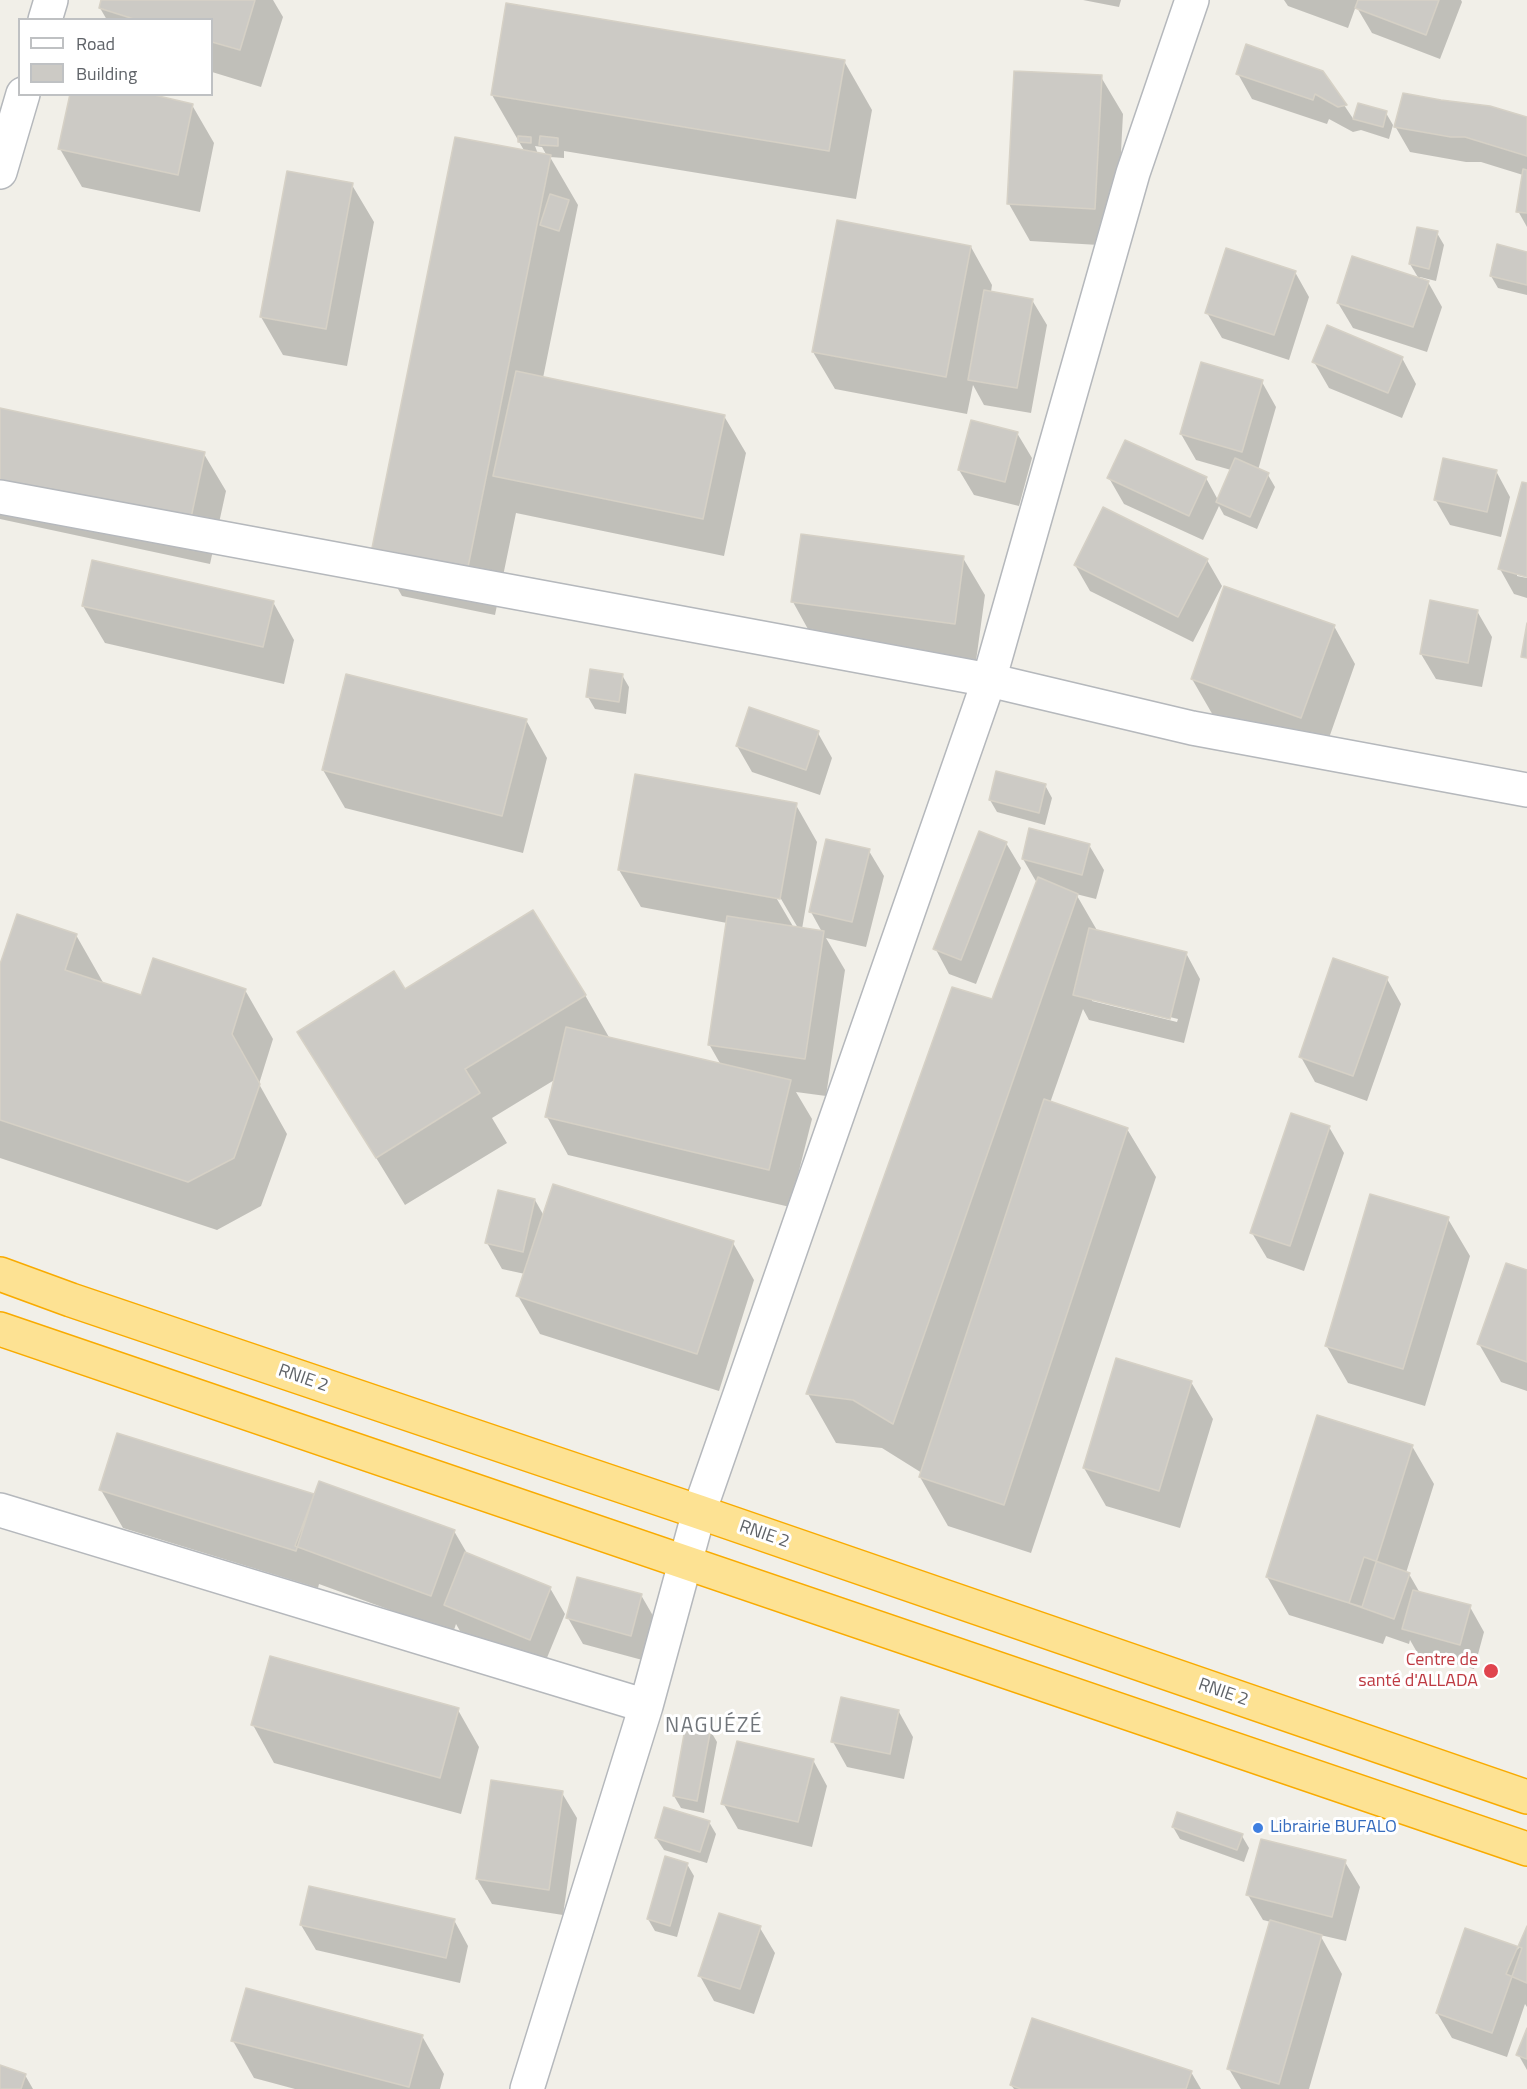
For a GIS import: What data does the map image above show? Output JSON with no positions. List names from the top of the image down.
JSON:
{
  "streets": {
    "highway": ["RNIE 2"]
  },
  "districts": ["NAGUÉZÉ"],
  "places": ["Centre de santé d'ALLADA", "Librairie BUFALO"],
  "legend": ["Road", "Building"]
}
